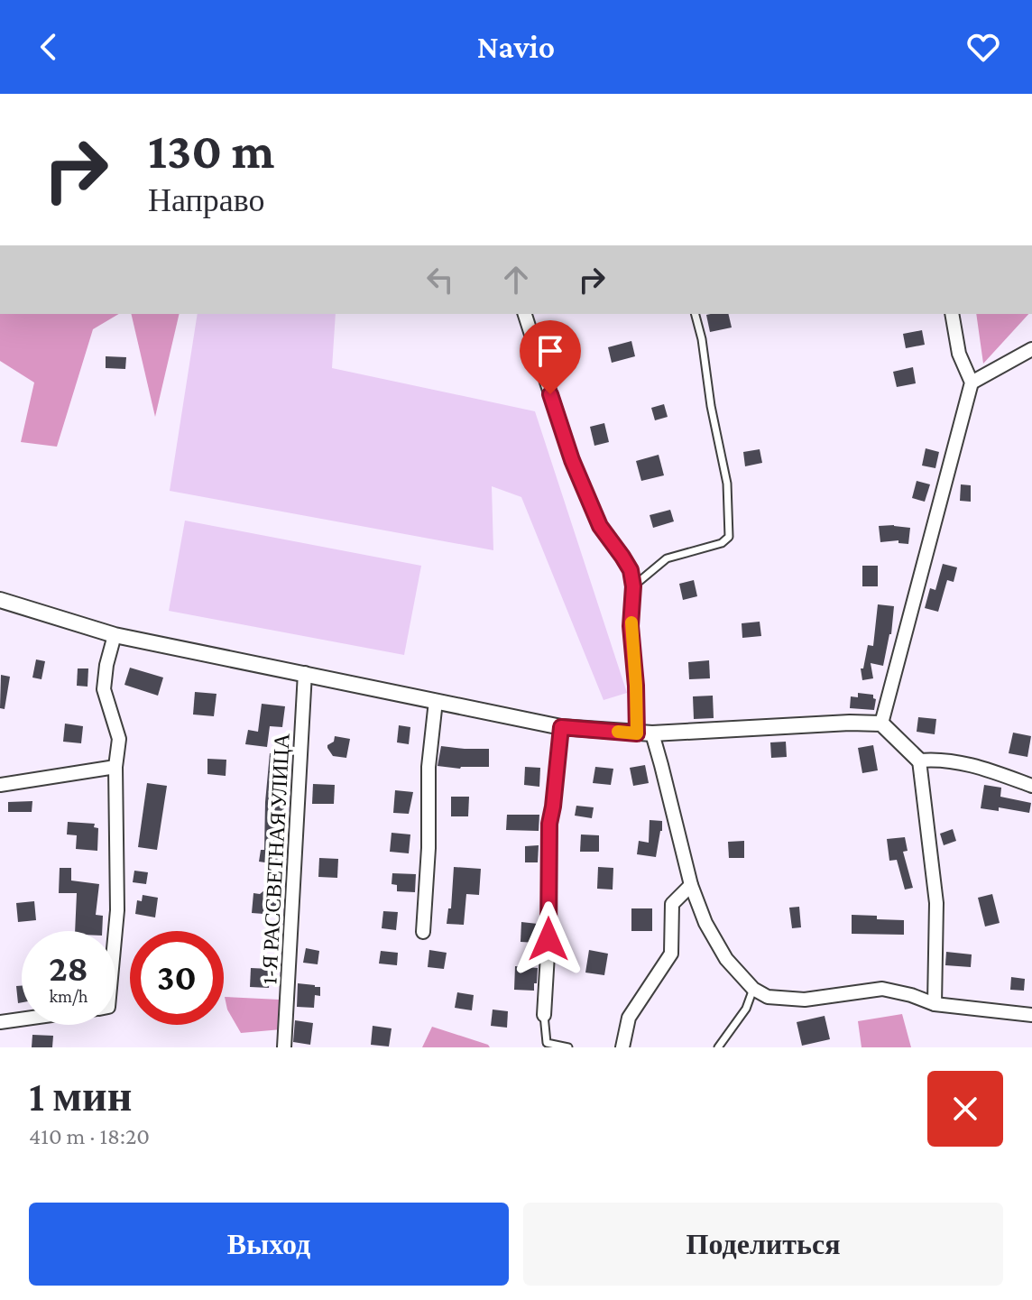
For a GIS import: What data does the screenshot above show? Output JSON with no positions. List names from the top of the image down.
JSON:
{
  "streets": {
    "street": ["1-Я РАССВЕТНАЯ УЛИЦА"]
  },
  "page": {
    "header": "Navio",
    "turn": ["130 m", "Направо"],
    "speed": "28 km/h",
    "limit": "30",
    "heading": ["1 мин", "410 m · 18:20"],
    "buttons": ["Выход", "Поделиться"]
  }
}
